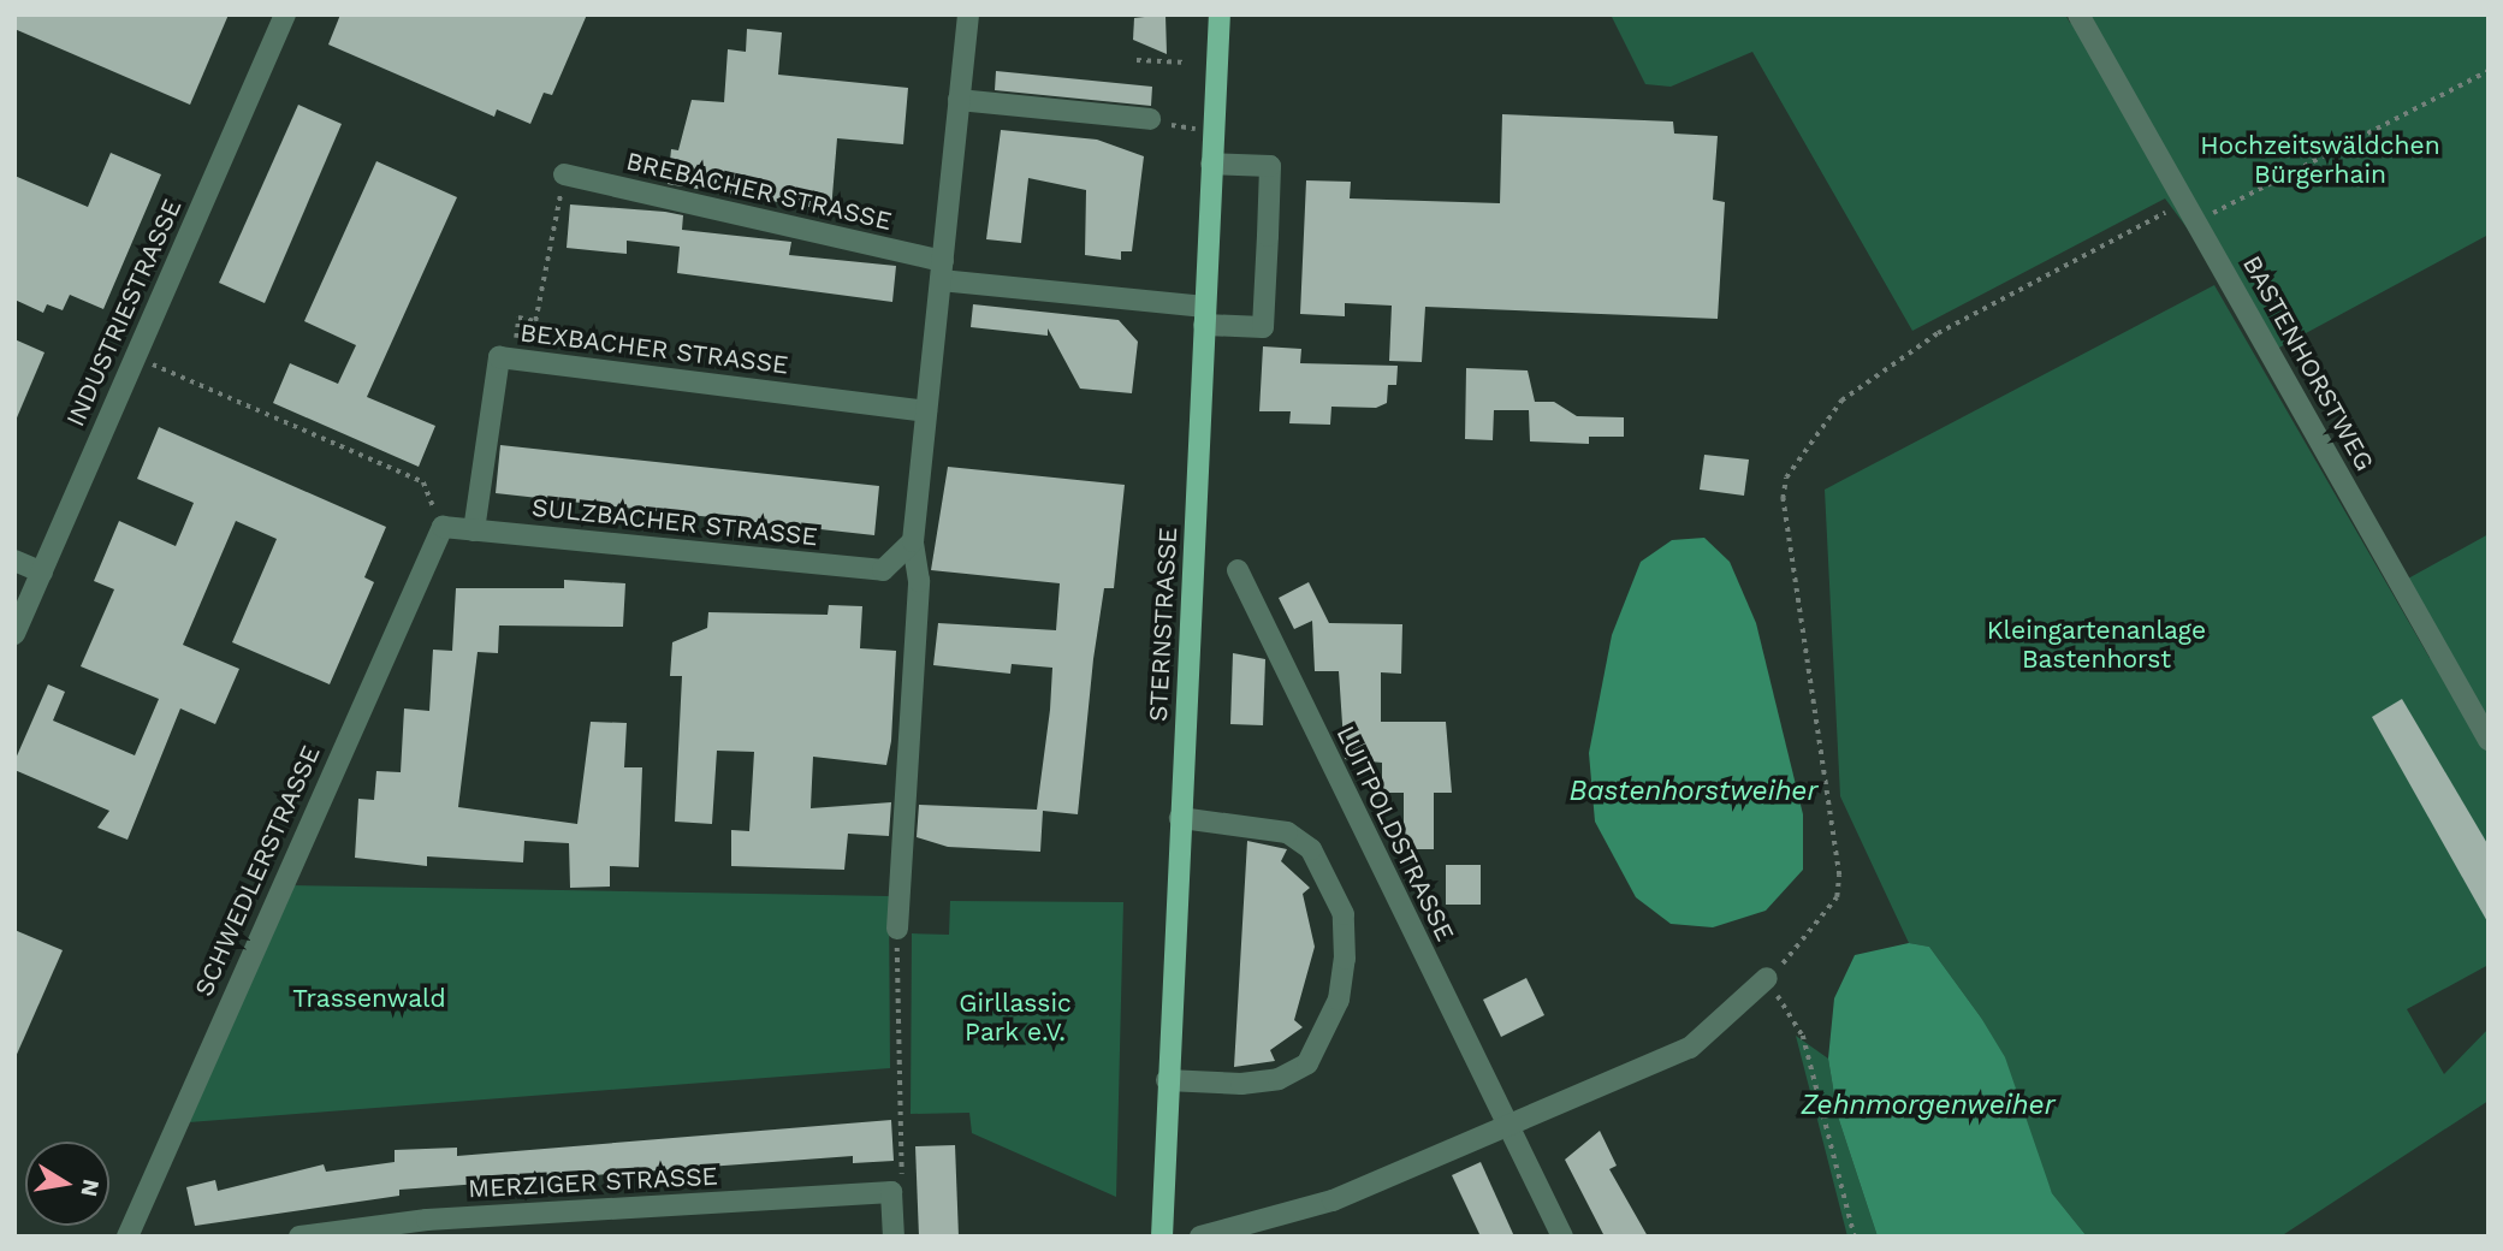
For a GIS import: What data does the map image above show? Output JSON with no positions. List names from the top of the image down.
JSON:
{
  "streets": {
    "main road": ["STERNSTRASSE"],
    "street": [
      "BREBACHER STRASSE",
      "INDUSTRIESTRASSE",
      "BEXBACHER STRASSE",
      "BASTENHORSTWEG",
      "SULZBACHER STRASSE",
      "LUITPOLDSTRASSE",
      "SCHWEDLERSTRASSE",
      "MERZIGER STRASSE"
    ]
  },
  "crossings": [
    ["BREBACHER STRASSE", "STERNSTRASSE"],
    ["BEXBACHER STRASSE", "SULZBACHER STRASSE"],
    ["SULZBACHER STRASSE", "SCHWEDLERSTRASSE"]
  ],
  "water": ["Bastenhorstweiher", "Zehnmorgenweiher"],
  "parks": [
    "Hochzeitswäldchen Bürgerhain",
    "Kleingartenanlage Bastenhorst",
    "Trassenwald",
    "Girllassic Park e.V."
  ],
  "north": "right"
}
